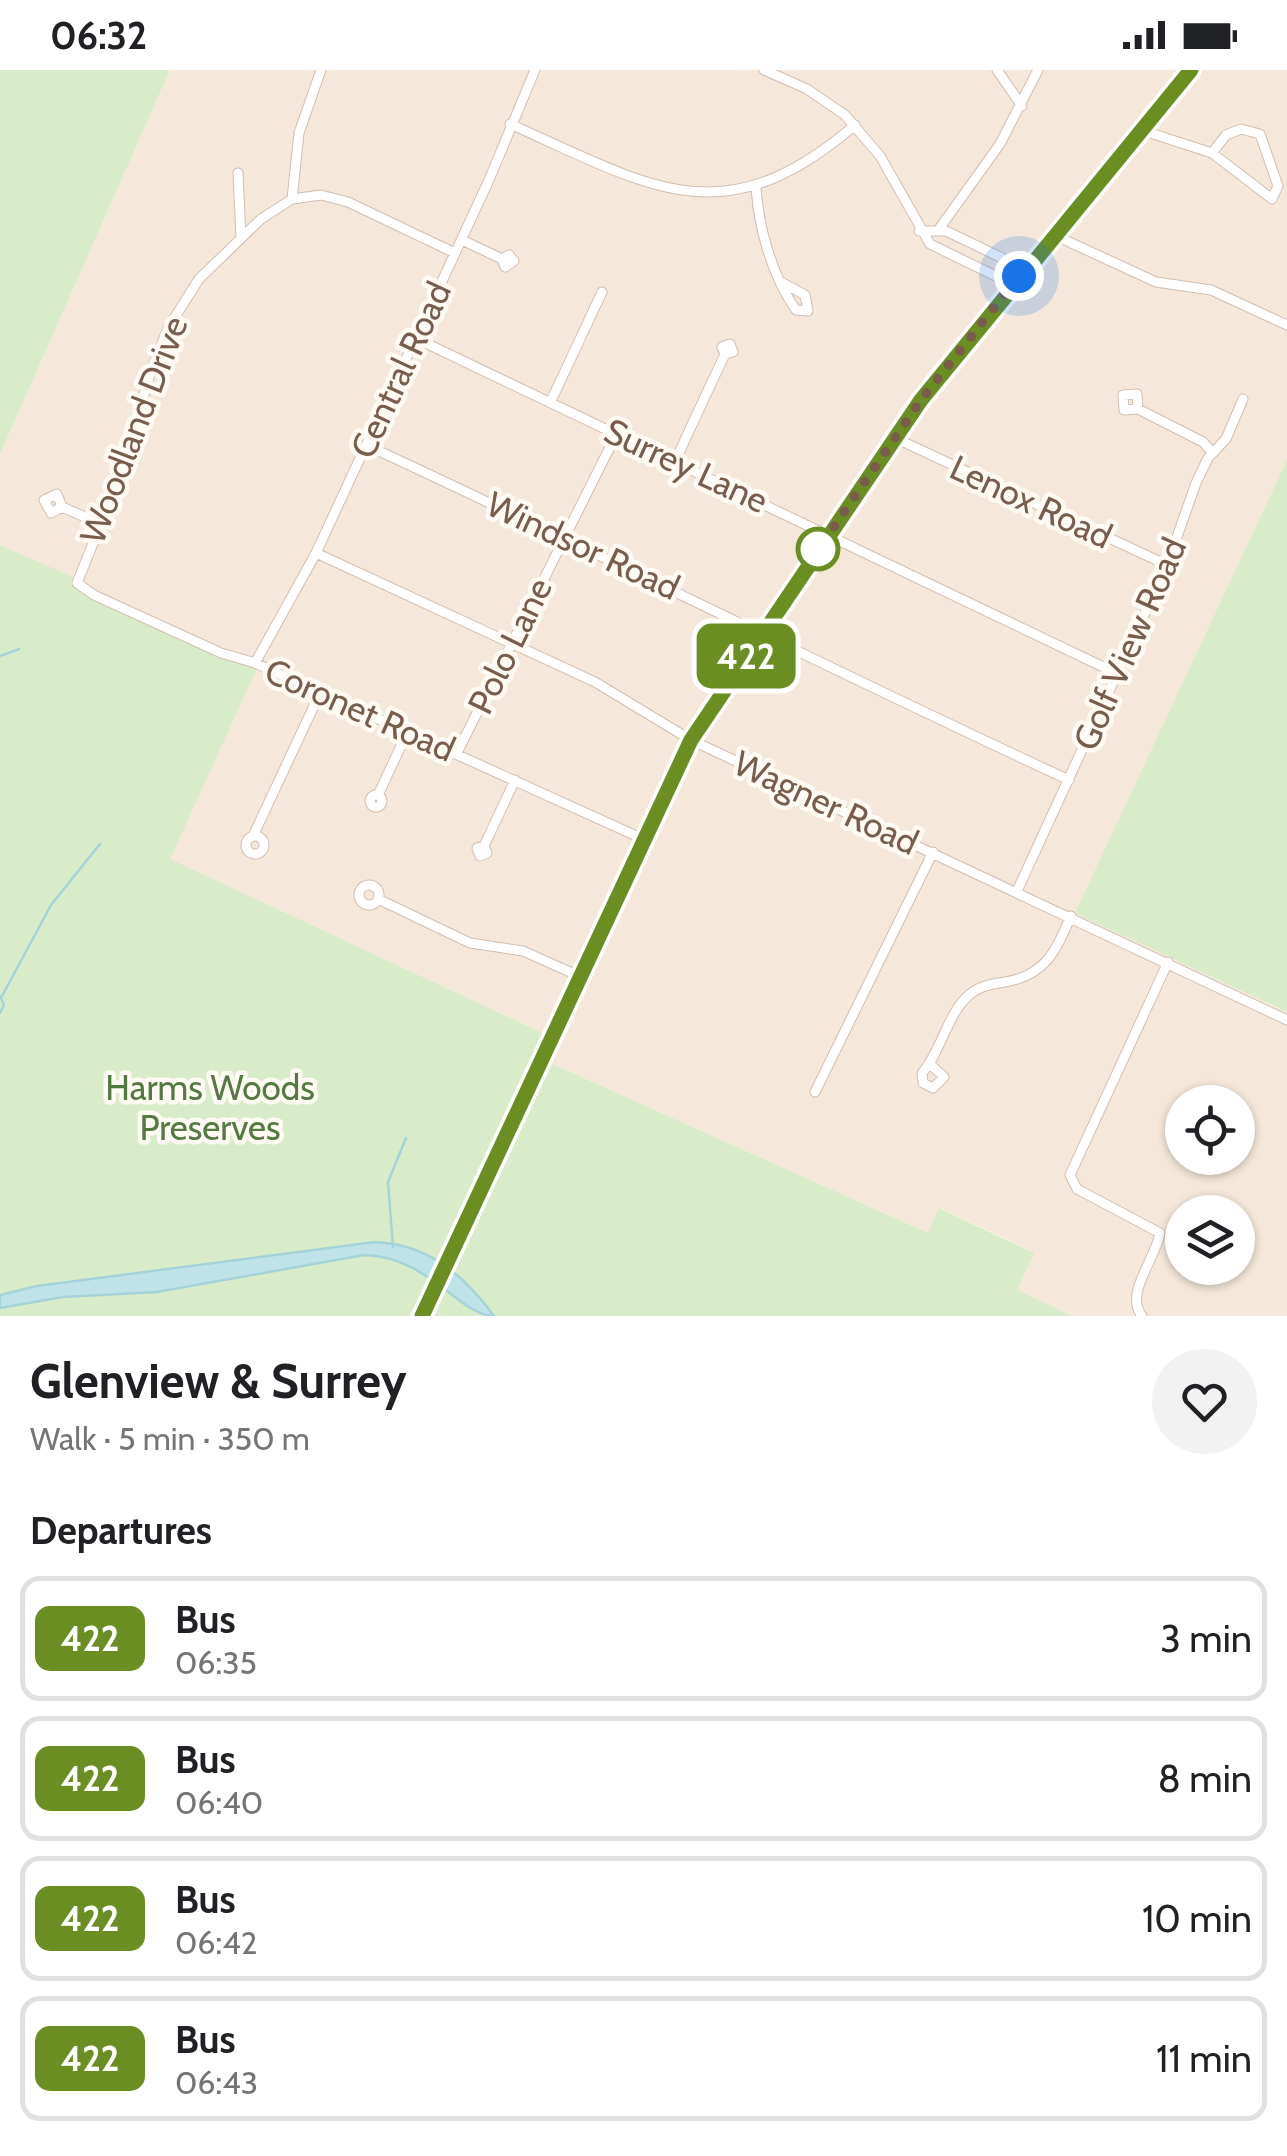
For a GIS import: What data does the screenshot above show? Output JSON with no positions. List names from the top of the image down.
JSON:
{
  "streets": {
    "street": [
      "Central Road",
      "Woodland Drive",
      "Surrey Lane",
      "Lenox Road",
      "Windsor Road",
      "Golf View Road",
      "Polo Lane",
      "Coronet Road",
      "Wagner Road"
    ]
  },
  "crossings": [
    ["Central Road", "Surrey Lane"],
    ["Central Road", "Windsor Road"],
    ["Central Road", "Coronet Road"],
    ["Central Road", "Wagner Road"],
    ["Woodland Drive", "Coronet Road"],
    ["Surrey Lane", "Golf View Road"],
    ["Surrey Lane", "Polo Lane"],
    ["Lenox Road", "Golf View Road"],
    ["Windsor Road", "Golf View Road"],
    ["Windsor Road", "Polo Lane"],
    ["Golf View Road", "Wagner Road"],
    ["Polo Lane", "Coronet Road"],
    ["Polo Lane", "Wagner Road"]
  ],
  "parks": ["Harms Woods Preserves"],
  "lines": ["bus line 422"],
  "page": {
    "status": "06:32",
    "on_map": "422",
    "heading": [
      ["Glenview & Surrey", "Walk · 5 min · 350 m"],
      "Departures"
    ],
    "list": [
      {
        "mark": "422",
        "name": "Bus",
        "note": "06:35",
        "value": "3 min"
      },
      {
        "mark": "422",
        "name": "Bus",
        "note": "06:40",
        "value": "8 min"
      },
      {
        "mark": "422",
        "name": "Bus",
        "note": "06:42",
        "value": "10 min"
      },
      {
        "mark": "422",
        "name": "Bus",
        "note": "06:43",
        "value": "11 min"
      }
    ]
  }
}
